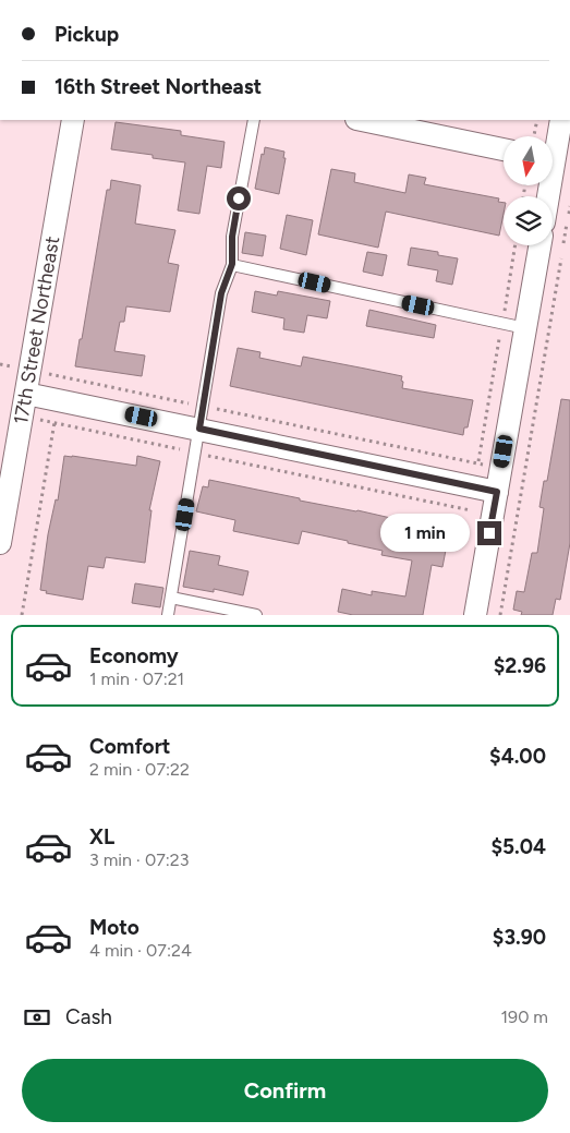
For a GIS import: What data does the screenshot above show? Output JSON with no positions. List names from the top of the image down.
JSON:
{
  "streets": {
    "street": ["17th Street Northeast"]
  },
  "north": "bottom",
  "page": {
    "banner": ["Pickup", "16th Street Northeast"],
    "bubble": "1 min",
    "list": [
      {
        "name": "Economy",
        "note": "1 min · 07:21",
        "value": "$2.96"
      },
      {
        "name": "Comfort",
        "note": "2 min · 07:22",
        "value": "$4.00"
      },
      {
        "name": "XL",
        "note": "3 min · 07:23",
        "value": "$5.04"
      },
      {
        "name": "Moto",
        "note": "4 min · 07:24",
        "value": "$3.90"
      }
    ],
    "pay": ["Cash", "190 m"],
    "buttons": "Confirm"
  }
}
